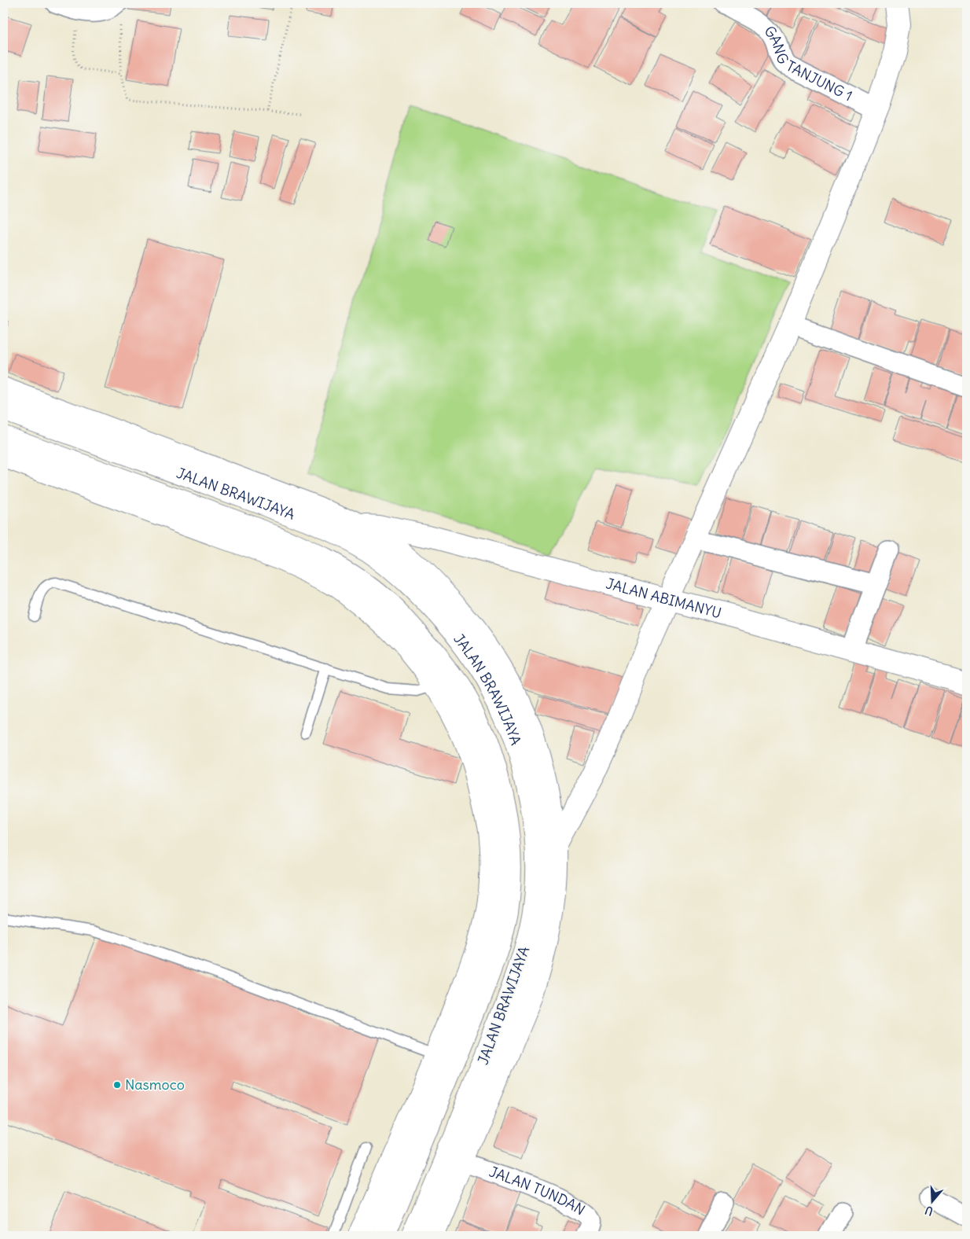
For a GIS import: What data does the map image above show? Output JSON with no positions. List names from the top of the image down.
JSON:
{
  "streets": {
    "main road": ["JALAN BRAWIJAYA", "JALAN ABIMANYU"],
    "street": ["GANG TANJUNG 1", "JALAN TUNDAN"]
  },
  "places": ["Nasmoco"],
  "north": "bottom"
}
